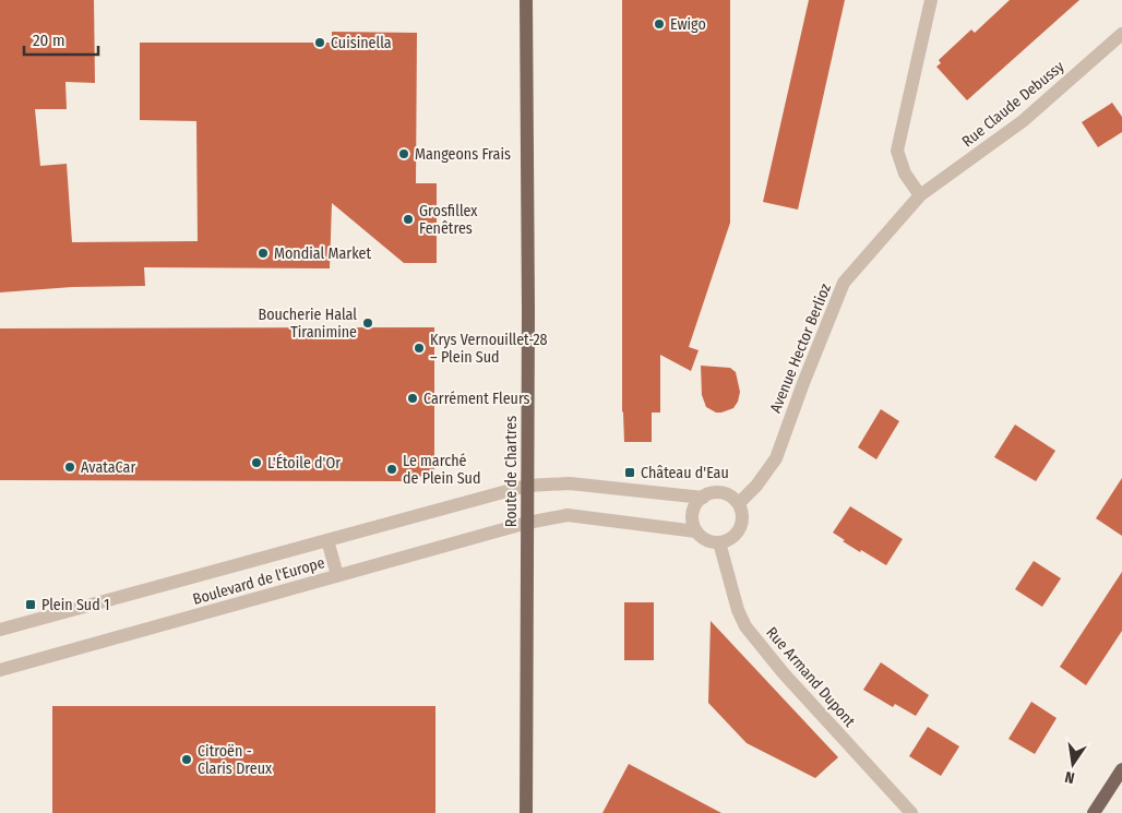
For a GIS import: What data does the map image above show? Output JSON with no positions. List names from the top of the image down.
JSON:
{
  "streets": {
    "main road": ["Route de Chartres"],
    "street": [
      "Rue Claude Debussy",
      "Avenue Hector Berlioz",
      "Boulevard de l'Europe",
      "Rue Armand Dupont"
    ]
  },
  "crossings": [
    ["Rue Claude Debussy", "Avenue Hector Berlioz"],
    ["Avenue Hector Berlioz", "Rue Armand Dupont"],
    ["Route de Chartres", "Boulevard de l'Europe"]
  ],
  "places": {
    "other": [
      "Ewigo",
      "Cuisinella",
      "Mangeons Frais",
      "Grosfillex Fenêtres",
      "Mondial Market",
      "Boucherie Halal Tiranimine",
      "Krys Vernouillet-28 – Plein Sud",
      "Carrément Fleurs",
      "L'Étoile d'Or",
      "AvataCar",
      "Le marché de Plein Sud",
      "Citroën - Claris Dreux"
    ],
    "transit": ["Château d'Eau", "Plein Sud 1"]
  },
  "scale_bar": "20 m",
  "north": "bottom"
}
